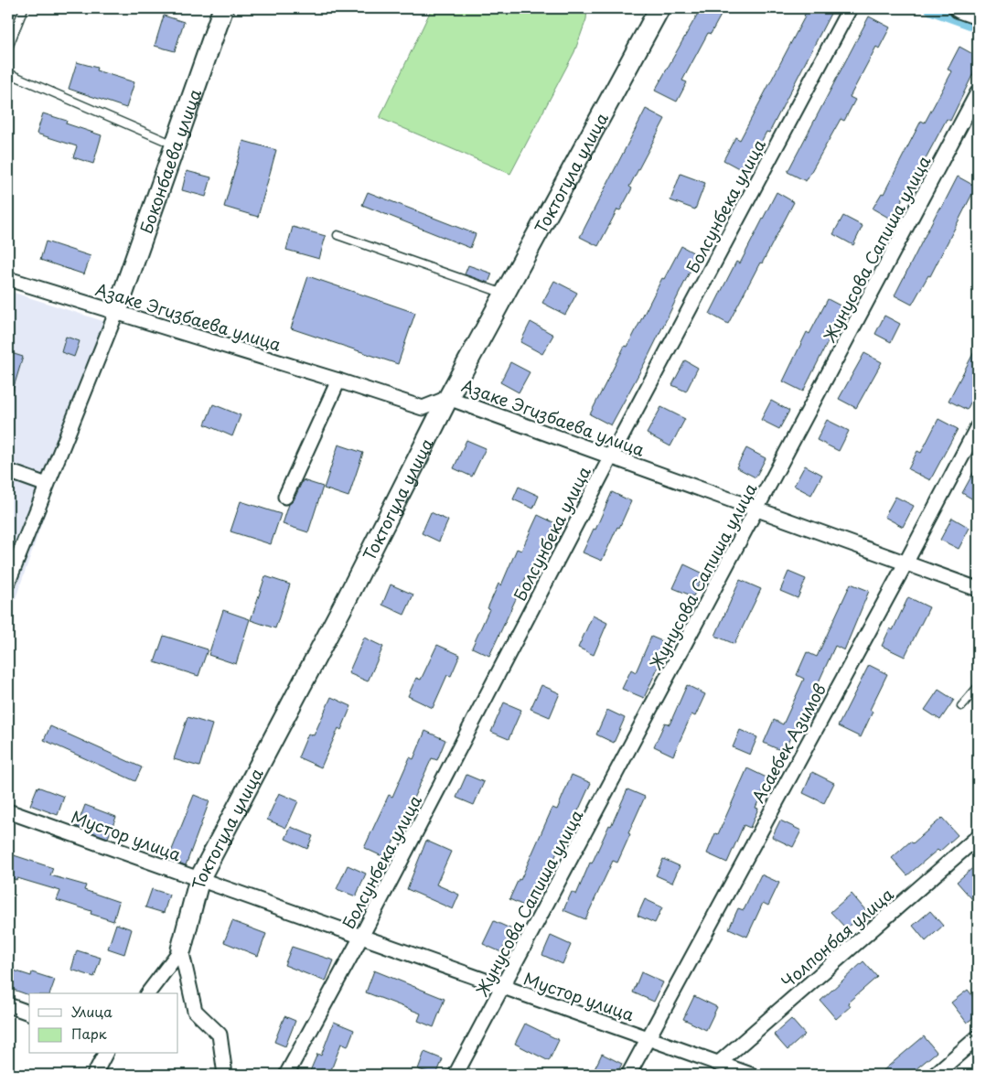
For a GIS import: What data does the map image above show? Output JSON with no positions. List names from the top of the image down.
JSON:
{
  "streets": {
    "street": [
      "Боконбаева улица",
      "Токтогула улица",
      "Болсунбека улица",
      "Жунусова Сапиша улица",
      "Азаке Эгизбаева улица",
      "Асаебек Азимов",
      "Мустор улица",
      "Чолпонбая улица"
    ]
  },
  "crossings": [
    ["Боконбаева улица", "Азаке Эгизбаева улица"],
    ["Токтогула улица", "Азаке Эгизбаева улица"],
    ["Токтогула улица", "Мустор улица"],
    ["Болсунбека улица", "Азаке Эгизбаева улица"],
    ["Болсунбека улица", "Мустор улица"],
    ["Жунусова Сапиша улица", "Азаке Эгизбаева улица"],
    ["Жунусова Сапиша улица", "Мустор улица"],
    ["Азаке Эгизбаева улица", "Асаебек Азимов"],
    ["Асаебек Азимов", "Мустор улица"],
    ["Мустор улица", "Чолпонбая улица"]
  ],
  "legend": ["Улица", "Парк"]
}
